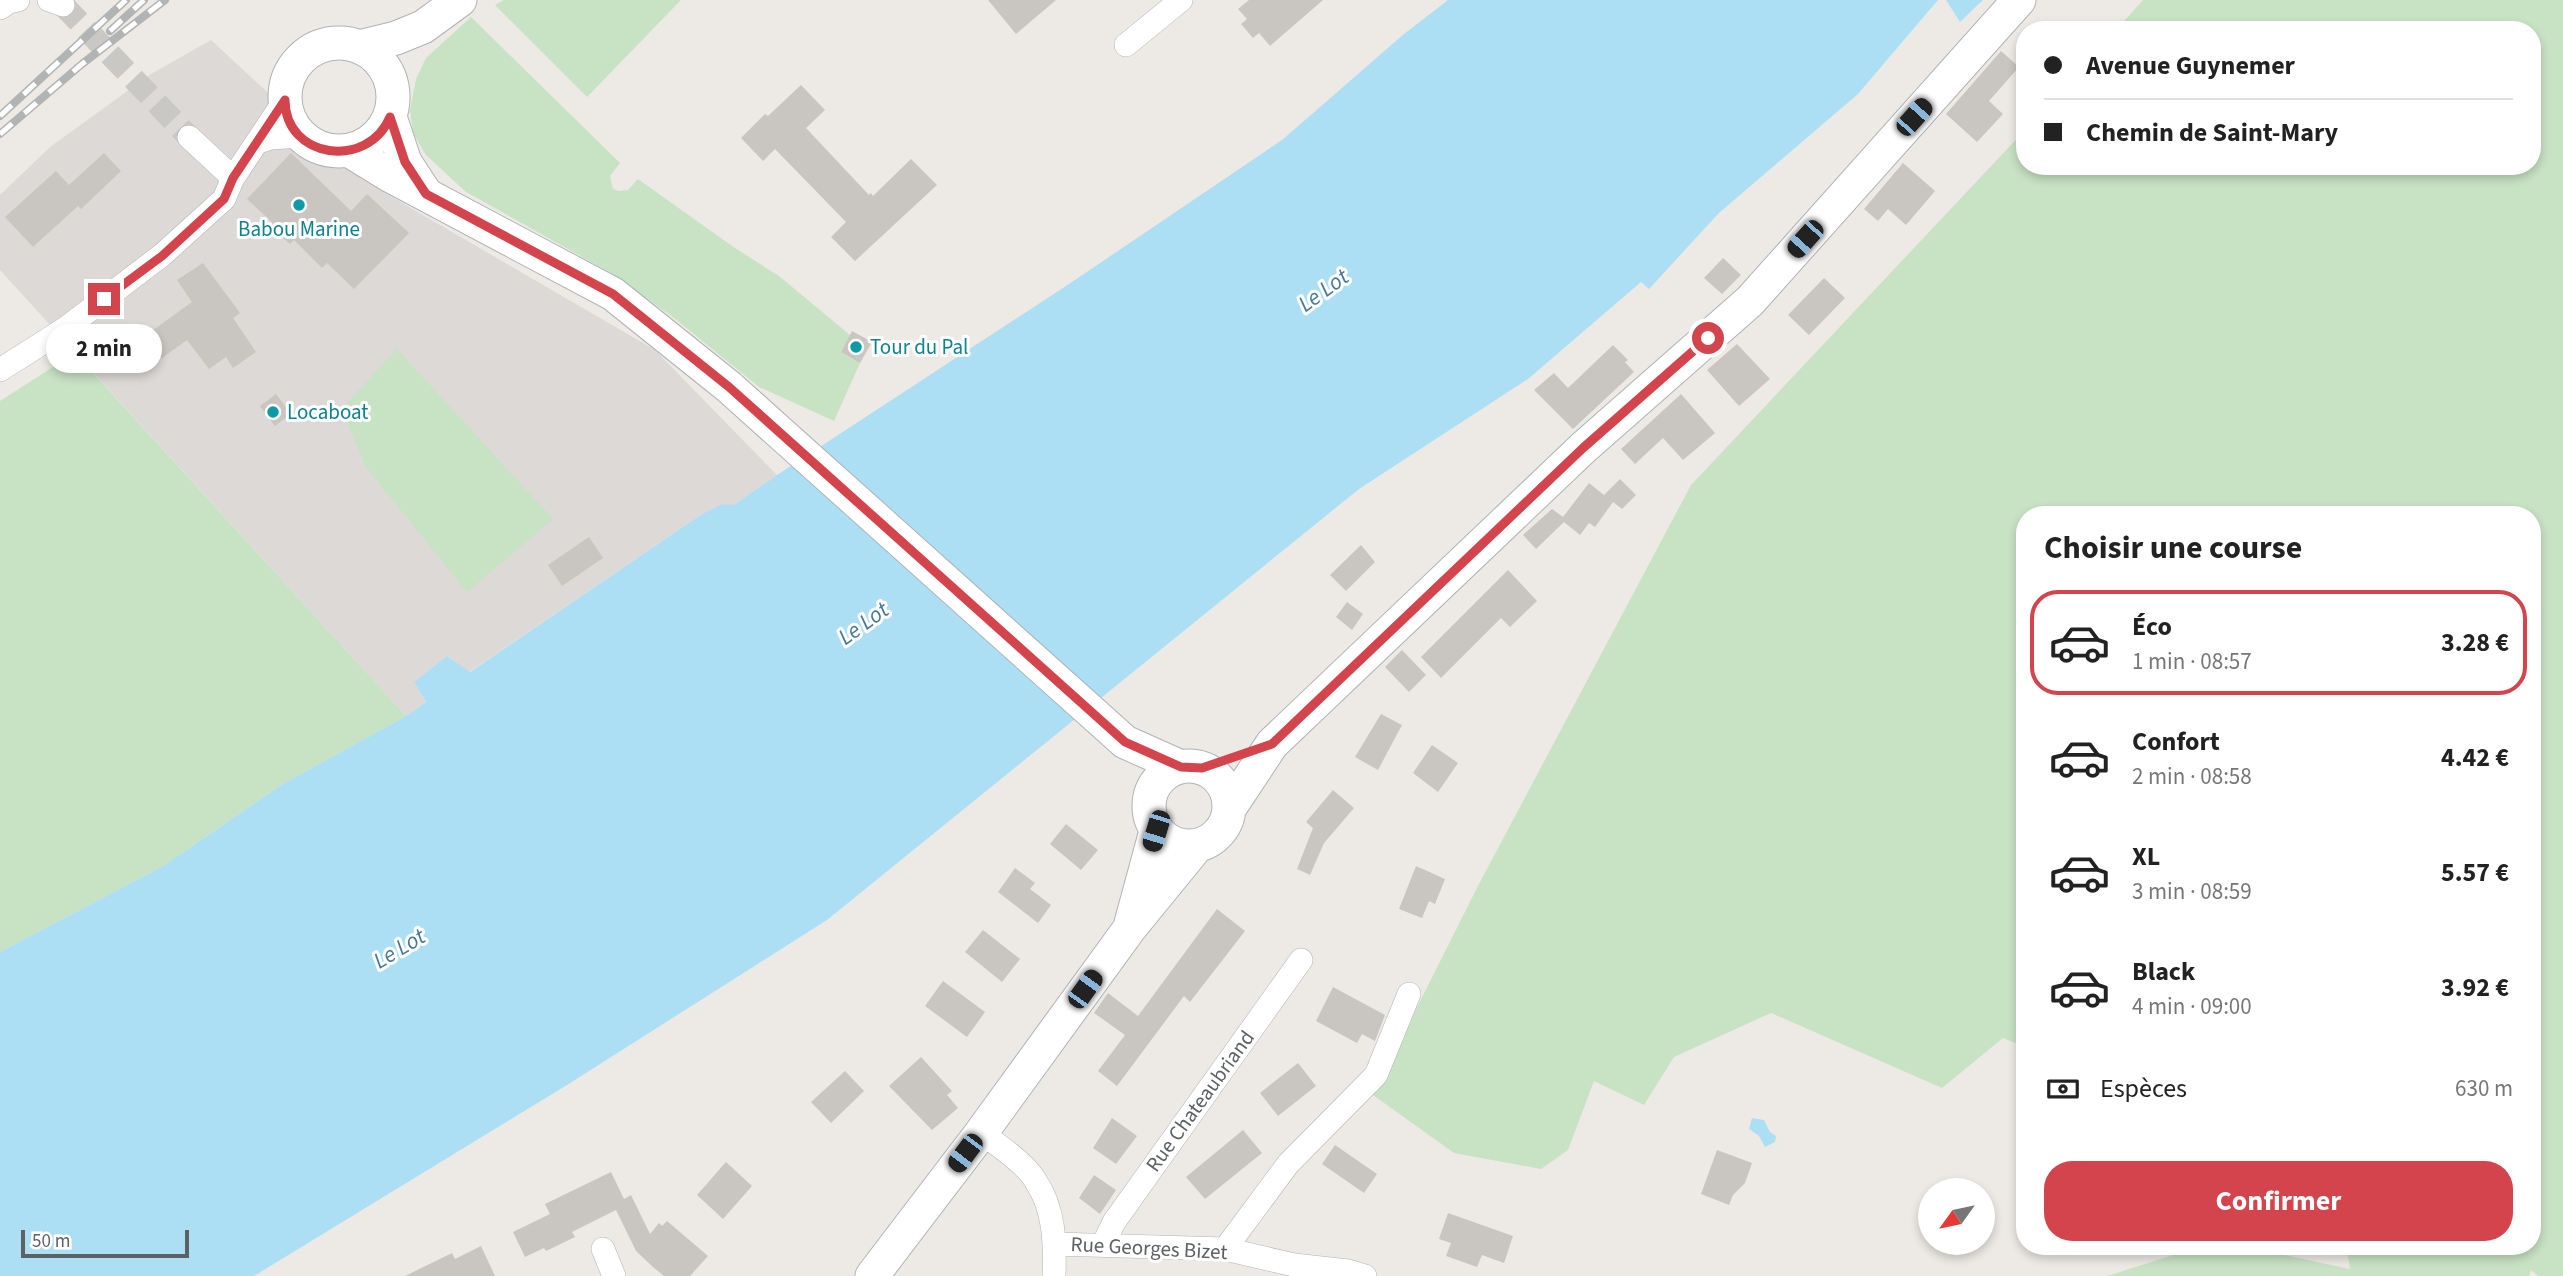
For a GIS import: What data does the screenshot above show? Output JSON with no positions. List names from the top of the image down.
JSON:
{
  "streets": {
    "street": ["Rue Chateaubriand", "Rue Georges Bizet"]
  },
  "crossings": [
    ["Rue Chateaubriand", "Rue Georges Bizet"]
  ],
  "water": ["Le Lot"],
  "places": ["Babou Marine", "Tour du Pal", "Locaboat"],
  "scale_bar": "50 m",
  "north": "bottom left",
  "page": {
    "banner": ["Avenue Guynemer", "Chemin de Saint-Mary"],
    "bubble": "2 min",
    "heading": "Choisir une course",
    "list": [
      {
        "name": "Éco",
        "note": "1 min · 08:57",
        "value": "3.28 €"
      },
      {
        "name": "Confort",
        "note": "2 min · 08:58",
        "value": "4.42 €"
      },
      {
        "name": "XL",
        "note": "3 min · 08:59",
        "value": "5.57 €"
      },
      {
        "name": "Black",
        "note": "4 min · 09:00",
        "value": "3.92 €"
      }
    ],
    "pay": ["Espèces", "630 m"],
    "buttons": "Confirmer",
    "scale": "50 m"
  }
}
